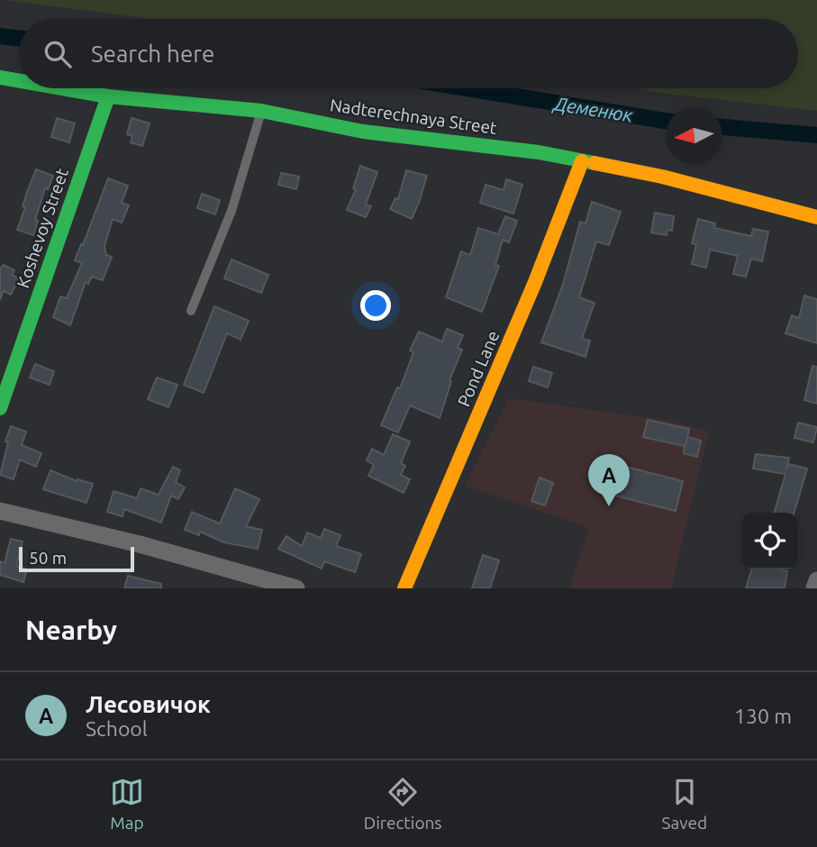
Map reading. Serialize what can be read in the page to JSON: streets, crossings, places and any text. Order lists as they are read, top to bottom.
{
  "streets": {
    "street": ["Nadterechnaya Street", "Koshevoy Street", "Pond Lane"]
  },
  "crossings": [
    ["Nadterechnaya Street", "Koshevoy Street"],
    ["Nadterechnaya Street", "Pond Lane"]
  ],
  "water": ["Деменюк"],
  "scale_bar": "50 m",
  "north": "left",
  "page": {
    "search": "Search here",
    "pins": "A",
    "scale": "50 m",
    "heading": "Nearby",
    "list": [
      {
        "mark": "A",
        "name": "Лесовичок",
        "note": "School",
        "value": "130 m"
      }
    ],
    "nav": ["Map", "Directions", "Saved"]
  }
}
